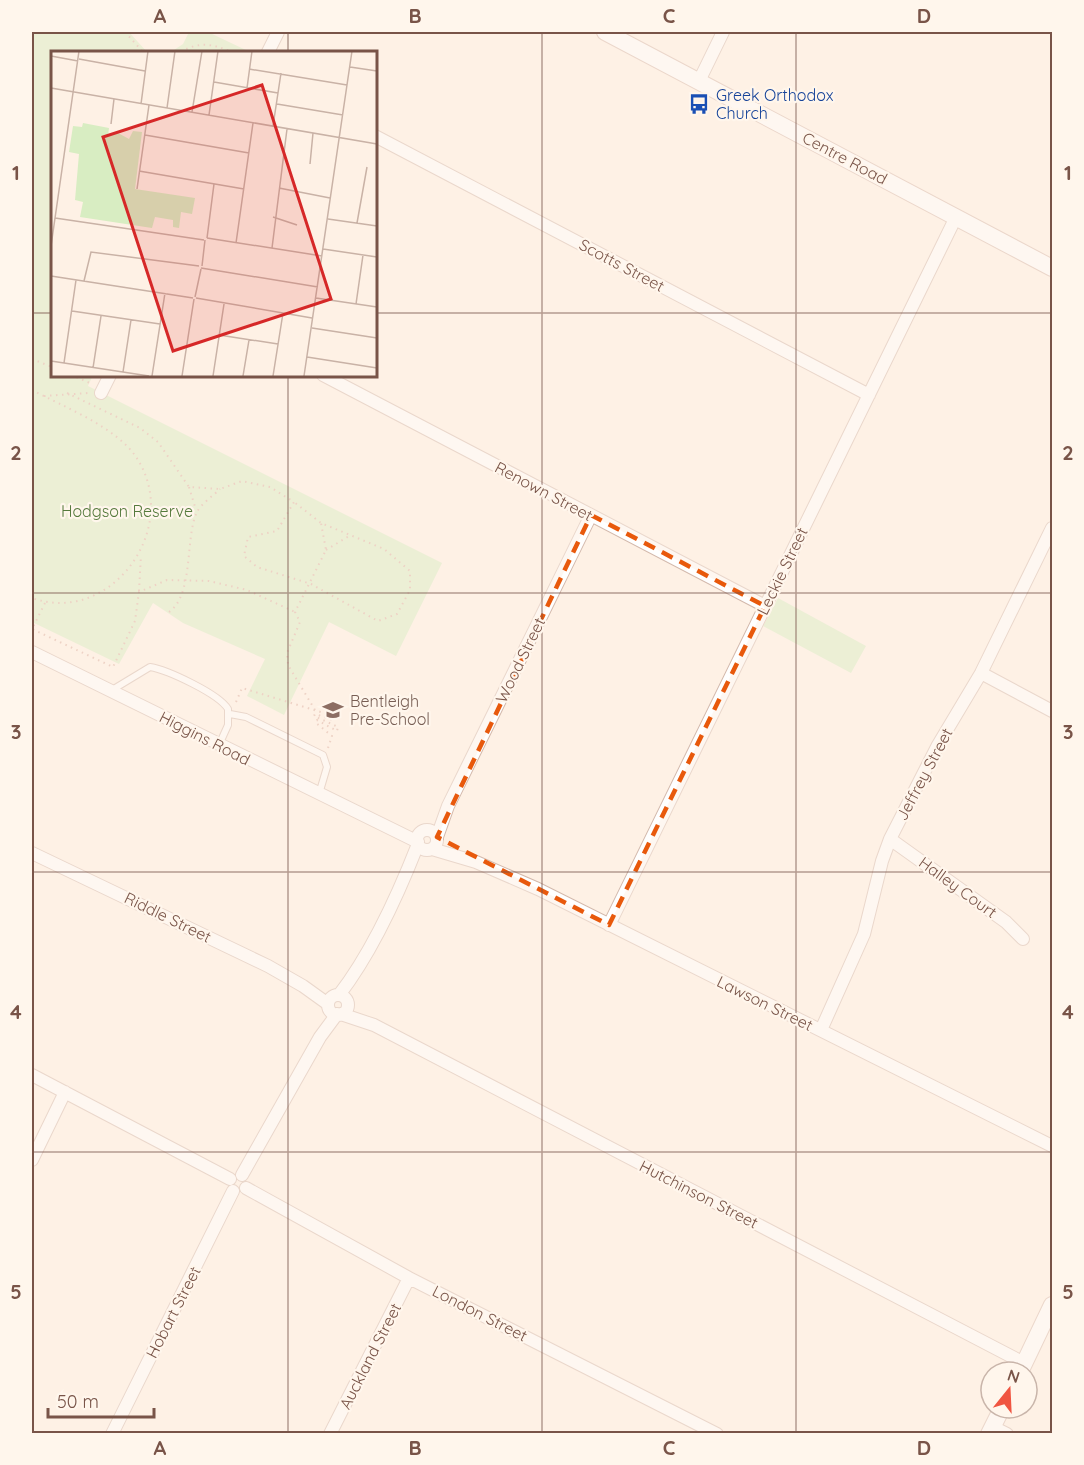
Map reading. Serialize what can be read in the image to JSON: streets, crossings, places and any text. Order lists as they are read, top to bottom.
{
  "streets": {
    "main road": ["Centre Road"],
    "street": [
      "Scotts Street",
      "Renown Street",
      "Leckie Street",
      "Wood Street",
      "Higgins Road",
      "Jeffrey Street",
      "Halley Court",
      "Riddle Street",
      "Lawson Street",
      "Hutchinson Street",
      "Hobart Street",
      "London Street",
      "Auckland Street"
    ]
  },
  "crossings": [
    ["Centre Road", "Leckie Street"],
    ["Scotts Street", "Leckie Street"],
    ["Renown Street", "Leckie Street"],
    ["Renown Street", "Wood Street"],
    ["Leckie Street", "Lawson Street"],
    ["Wood Street", "Higgins Road"],
    ["Wood Street", "Lawson Street"],
    ["Wood Street", "Hobart Street"],
    ["Higgins Road", "Lawson Street"],
    ["Higgins Road", "Hobart Street"],
    ["Jeffrey Street", "Halley Court"],
    ["Jeffrey Street", "Lawson Street"],
    ["Riddle Street", "Hutchinson Street"],
    ["Riddle Street", "Hobart Street"],
    ["Lawson Street", "Hobart Street"],
    ["Hutchinson Street", "Hobart Street"],
    ["Hobart Street", "London Street"],
    ["London Street", "Auckland Street"]
  ],
  "parks": ["Hodgson Reserve"],
  "places": {
    "bus stop": ["Greek Orthodox Church"],
    "school or university": ["Bentleigh Pre-School"]
  },
  "scale_bar": "50 m",
  "north": "top",
  "grid": {
    "columns": [
      "A",
      "B",
      "C",
      "D"
    ],
    "rows": [
      "1",
      "2",
      "3",
      "4",
      "5"
    ]
  }
}
